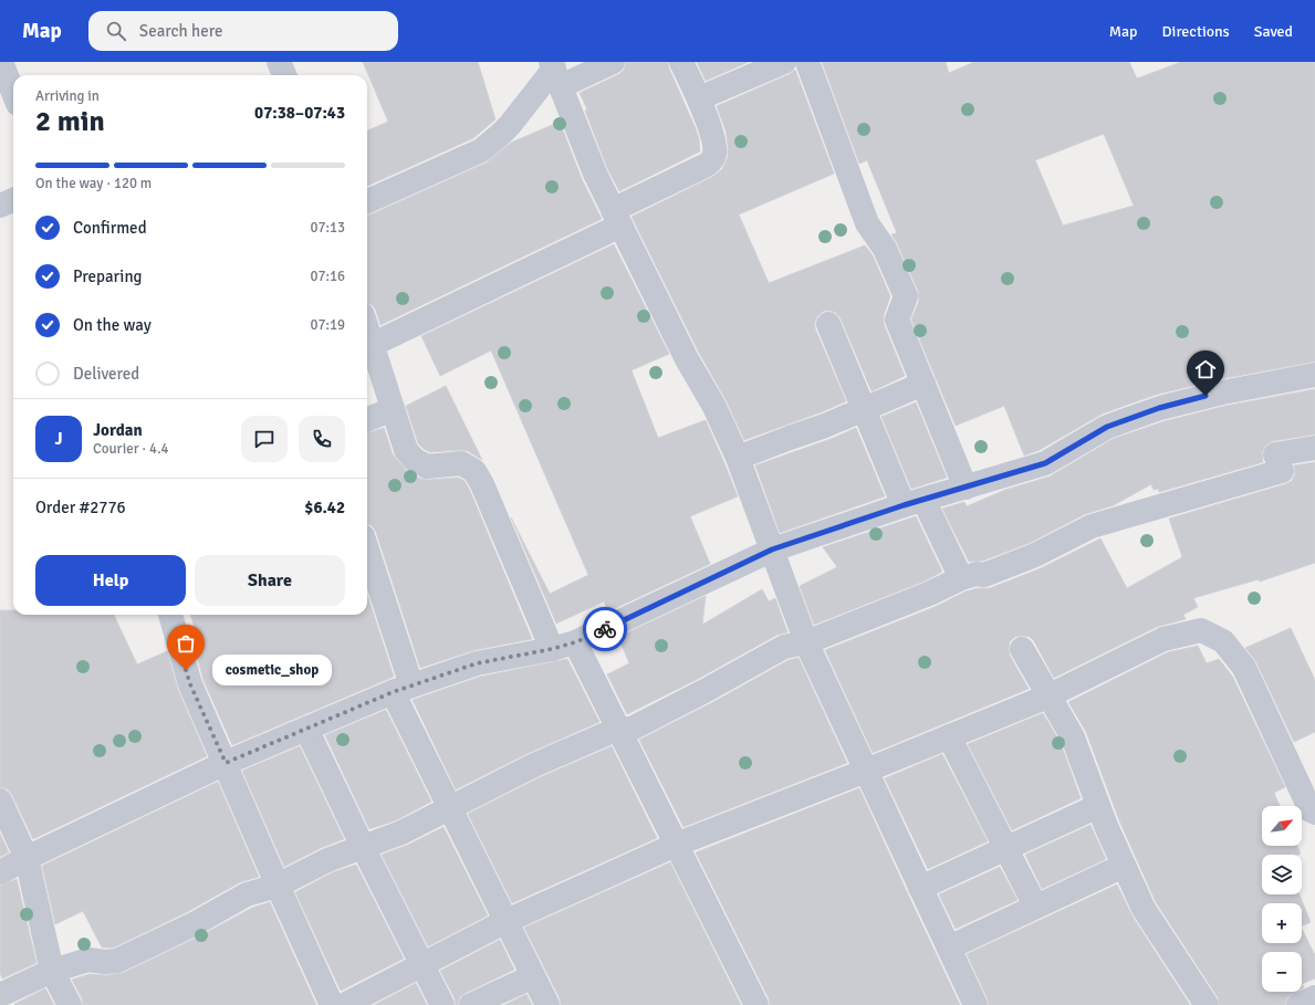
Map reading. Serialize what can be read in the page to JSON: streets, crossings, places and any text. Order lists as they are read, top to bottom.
{
  "places": ["cosmetic_shop"],
  "north": "top right",
  "page": {
    "header": "Map",
    "search": "Search here",
    "nav": ["Map", "Directions", "Saved"],
    "heading": ["2 min", "Arriving in", "07:38–07:43"],
    "panel": [
      "Jordan",
      "Courier · 4.4",
      "Order #2776",
      "$6.42"
    ],
    "bar": "On the way · 120 m",
    "list": [
      ["Confirmed", "07:13"],
      ["Preparing", "07:16"],
      ["On the way", "07:19"],
      "Delivered"
    ],
    "round": "J",
    "buttons": ["Help", "Share"],
    "bubble": "cosmetic_shop",
    "map_buttons": ["+", "−"]
  }
}
